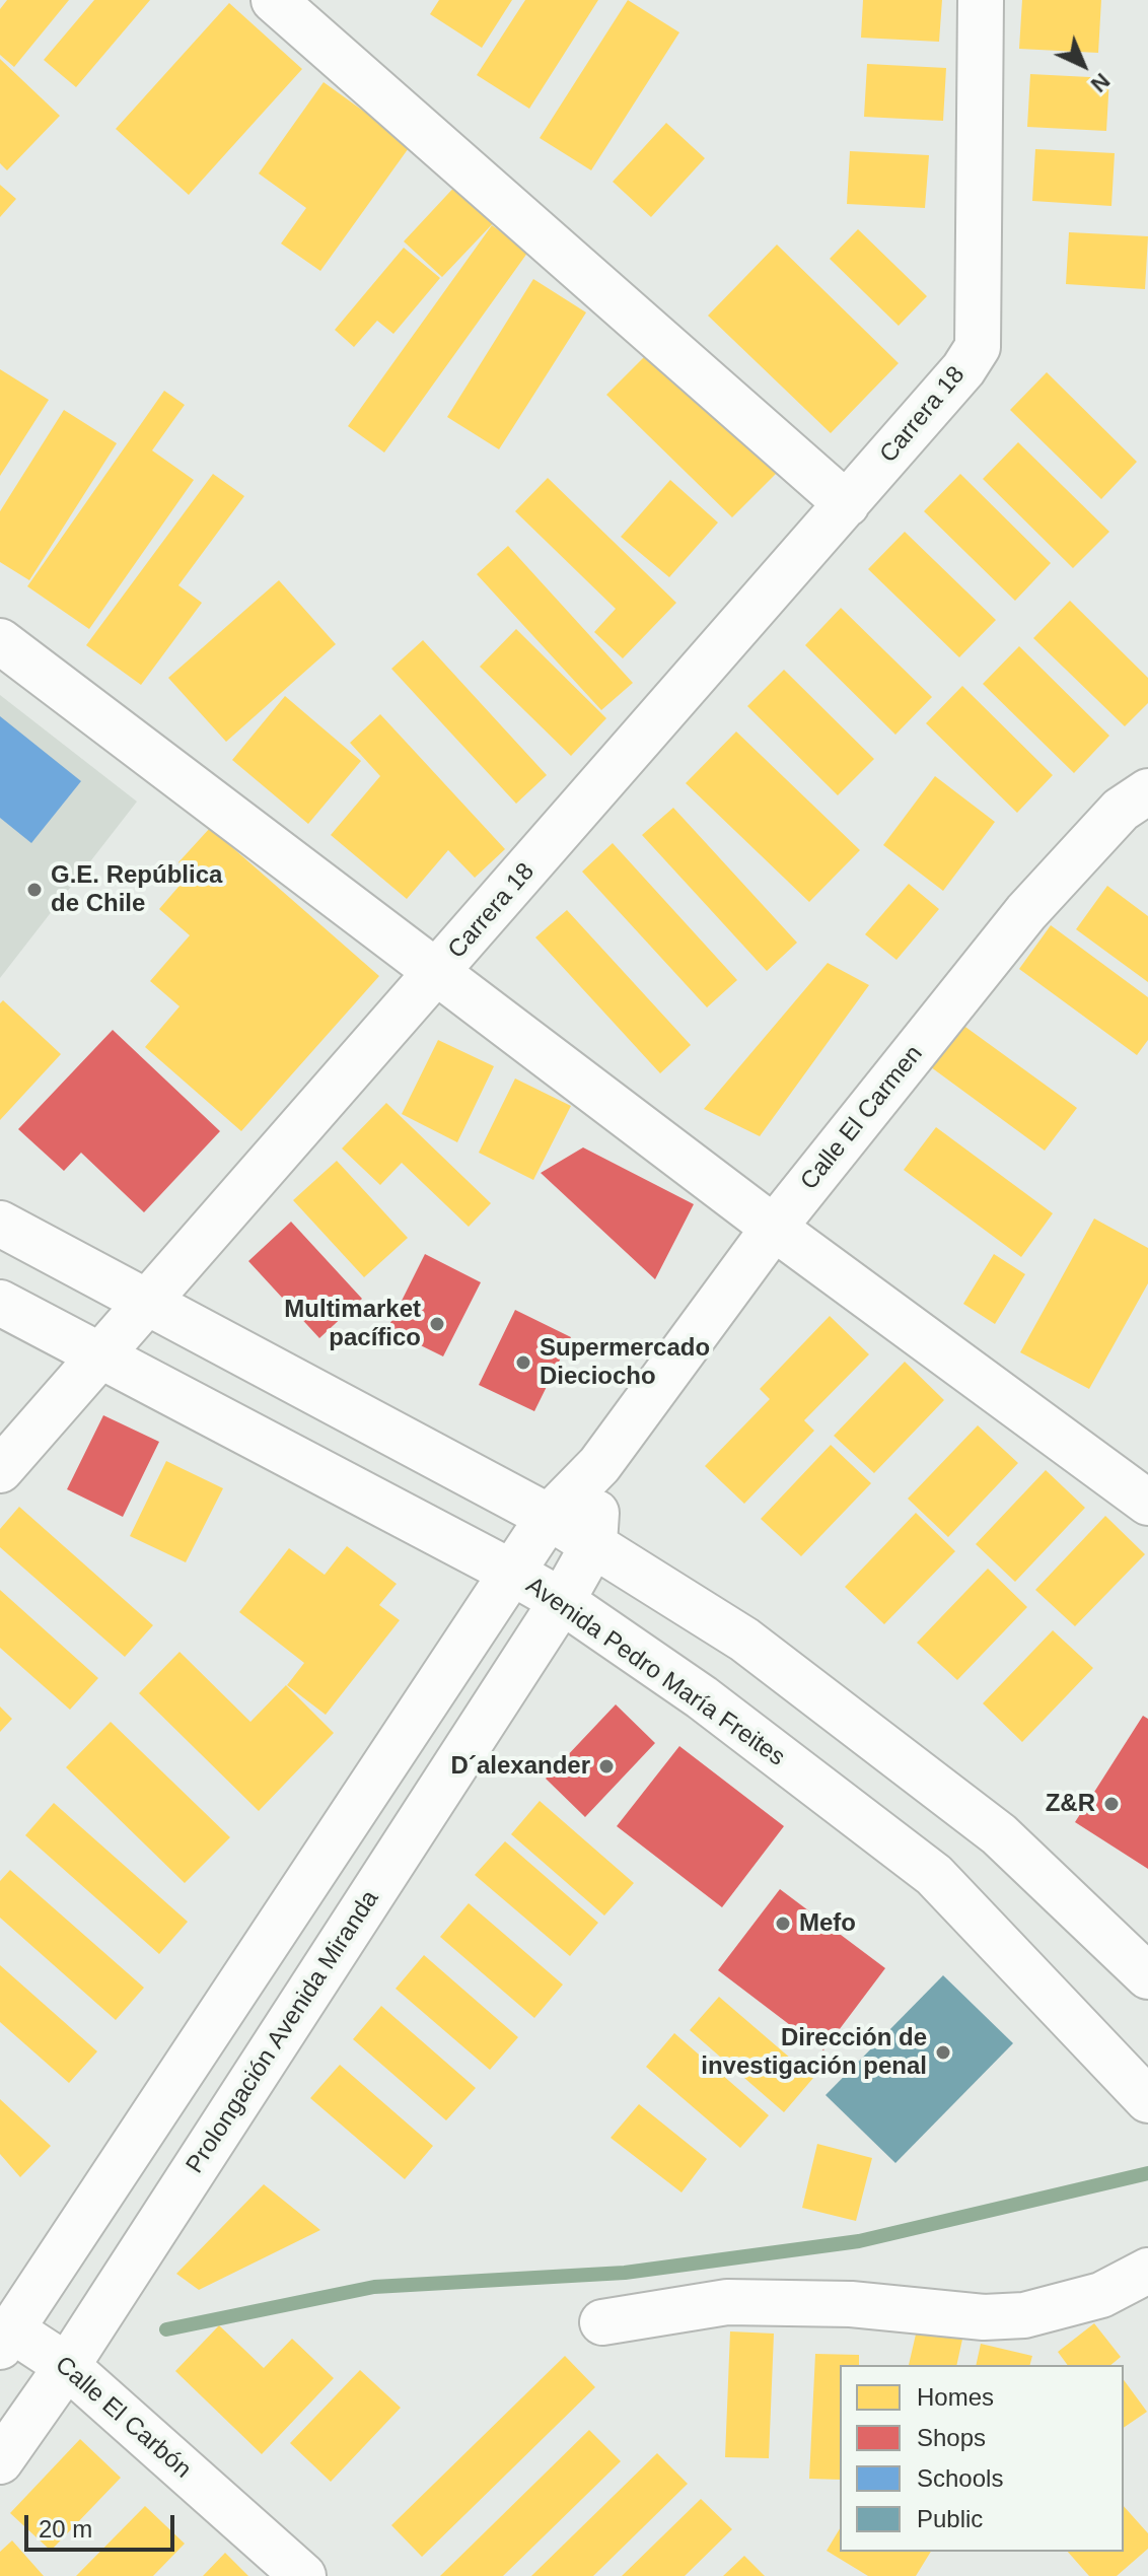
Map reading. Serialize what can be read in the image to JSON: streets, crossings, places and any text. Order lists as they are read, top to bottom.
{
  "streets": {
    "street": [
      "Carrera 18",
      "Calle El Carmen",
      "Avenida Pedro María Freites",
      "Prolongación Avenida Miranda",
      "Calle El Carbón"
    ]
  },
  "crossings": [
    ["Carrera 18", "Avenida Pedro María Freites"],
    ["Calle El Carmen", "Avenida Pedro María Freites"],
    ["Avenida Pedro María Freites", "Prolongación Avenida Miranda"],
    ["Prolongación Avenida Miranda", "Calle El Carbón"]
  ],
  "places": [
    "G.E. República de Chile",
    "Multimarket pacífico",
    "Supermercado Dieciocho",
    "D´alexander",
    "Z&R",
    "Mefo",
    "Dirección de investigación penal"
  ],
  "legend": [
    "Homes",
    "Shops",
    "Schools",
    "Public"
  ],
  "scale_bar": "20 m",
  "north": "bottom right"
}
